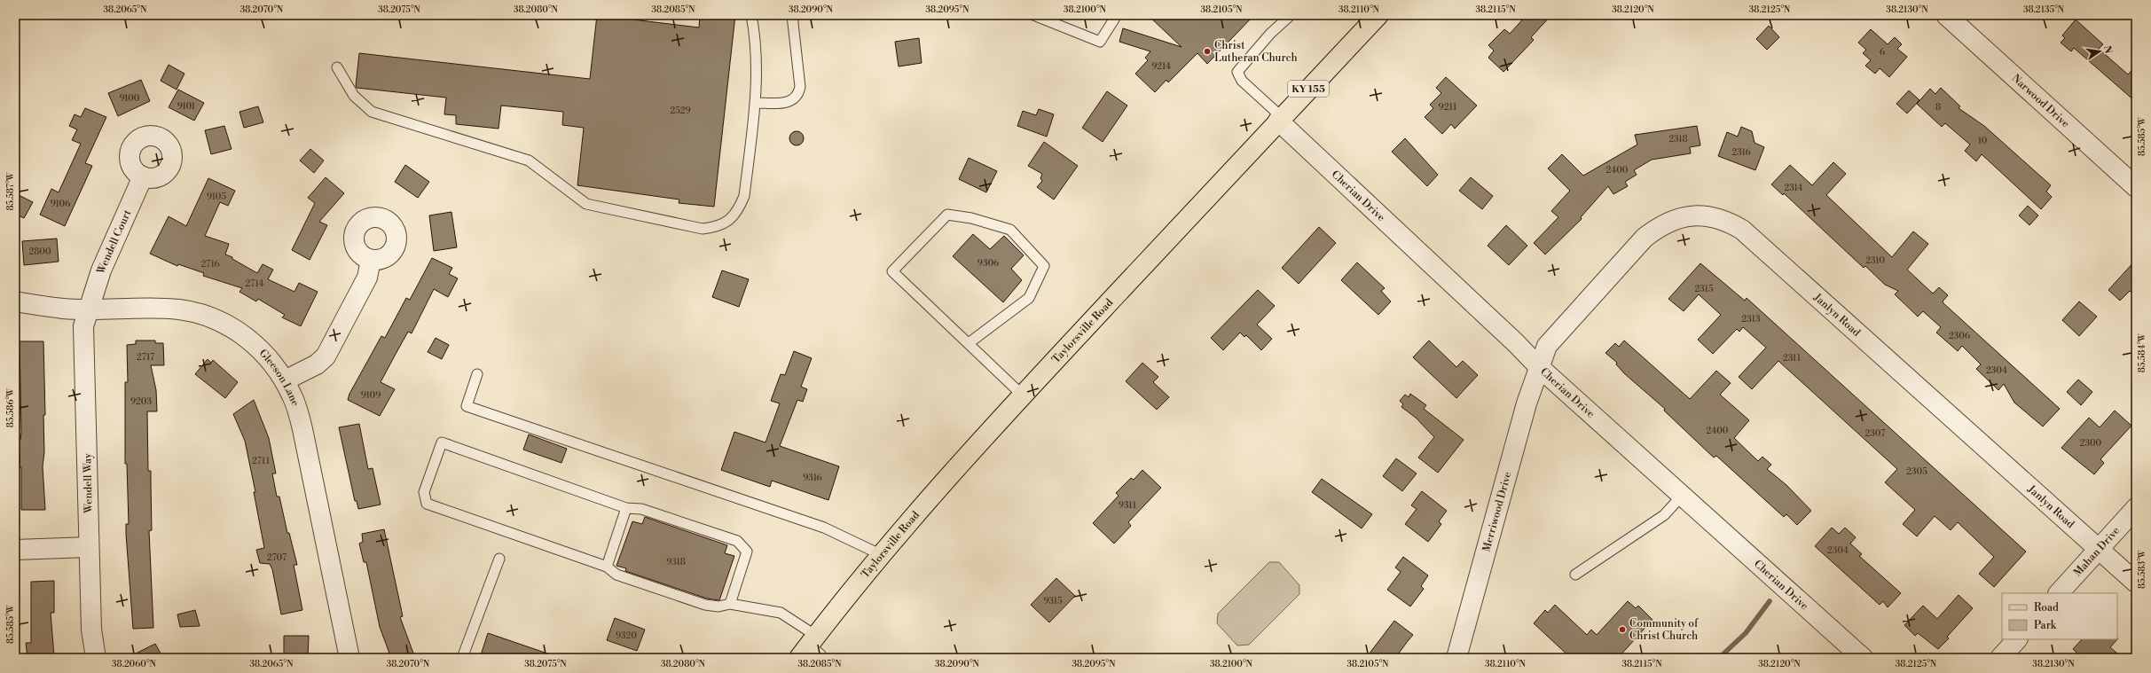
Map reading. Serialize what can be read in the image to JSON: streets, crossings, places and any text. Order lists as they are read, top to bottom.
{
  "streets": {
    "main road": ["KY 155", "Taylorsville Road"],
    "street": [
      "Narwood Drive",
      "Cherian Drive",
      "Wendell Court",
      "Janlyn Road",
      "Gleeson Lane",
      "Wendell Way",
      "Merriwood Drive",
      "Mahan Drive"
    ]
  },
  "crossings": [
    ["Cherian Drive", "Janlyn Road"],
    ["Cherian Drive", "Taylorsville Road"],
    ["Cherian Drive", "Merriwood Drive"],
    ["Wendell Court", "Gleeson Lane"],
    ["Wendell Court", "Wendell Way"],
    ["Janlyn Road", "Merriwood Drive"],
    ["Janlyn Road", "Mahan Drive"],
    ["Gleeson Lane", "Wendell Way"]
  ],
  "places": ["Christ Lutheran Church", "Community of Christ Church"],
  "house_numbers": [
    "6",
    "9214",
    "9100",
    "9101",
    "9211",
    "8",
    "2529",
    "2318",
    "10",
    "2316",
    "2400",
    "2314",
    "9105",
    "9106",
    "2800",
    "2310",
    "9306",
    "2716",
    "2714",
    "2315",
    "2313",
    "2306",
    "2717",
    "2311",
    "2304",
    "9109",
    "9203",
    "2400",
    "2307",
    "2300",
    "2711",
    "2305",
    "9316",
    "9311",
    "2304",
    "2707",
    "9318",
    "9315",
    "9320"
  ],
  "legend": ["Road", "Park"],
  "north": "right",
  "coordinates": [
    "38.2065°N",
    "38.2070°N",
    "38.2075°N",
    "38.2080°N",
    "38.2085°N",
    "38.2090°N",
    "38.2095°N",
    "38.2100°N",
    "38.2105°N",
    "38.2110°N",
    "38.2115°N",
    "38.2120°N",
    "38.2125°N",
    "38.2130°N",
    "38.2135°N",
    "85.585°W",
    "85.587°W",
    "85.584°W",
    "85.586°W",
    "85.583°W",
    "38.2060°N"
  ]
}
